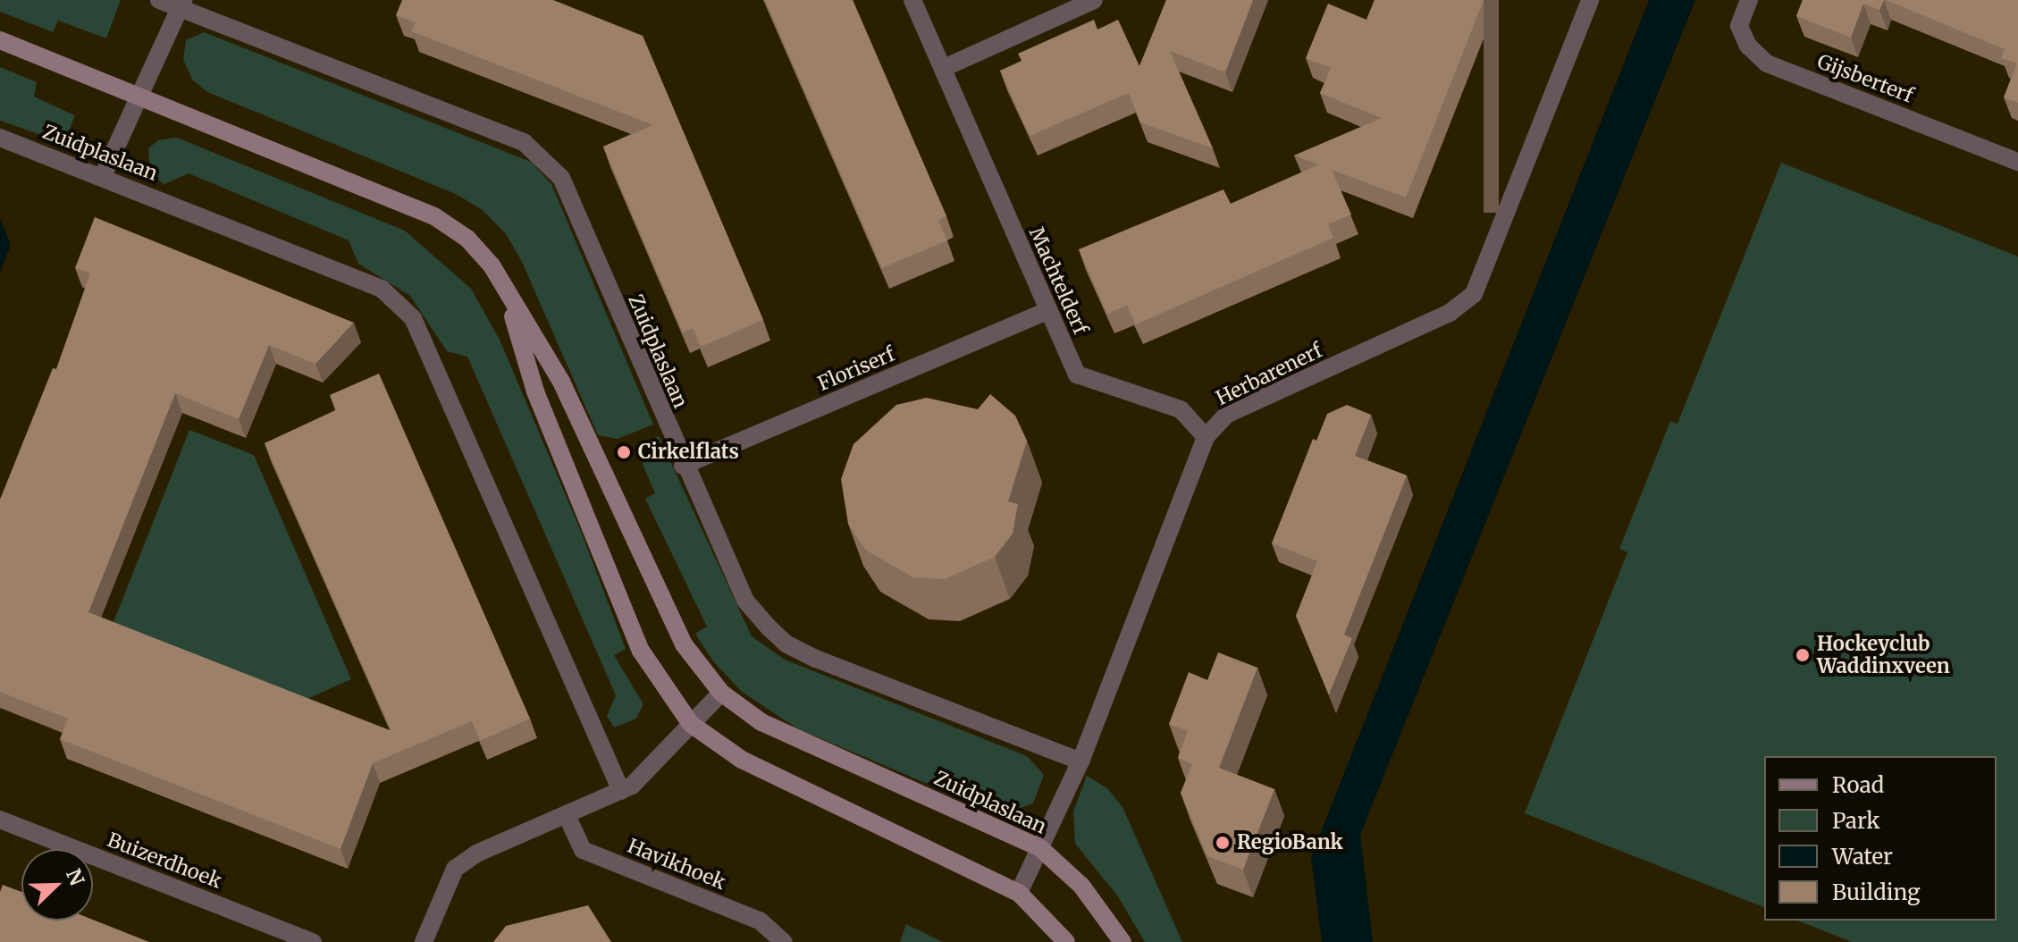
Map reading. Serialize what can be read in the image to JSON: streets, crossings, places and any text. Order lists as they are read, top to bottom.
{
  "streets": {
    "street": [
      "Gijsberterf",
      "Zuidplaslaan",
      "Machtelderf",
      "Floriserf",
      "Herbarenerf",
      "Buizerdhoek",
      "Havikhoek"
    ]
  },
  "crossings": [
    ["Zuidplaslaan", "Floriserf"],
    ["Zuidplaslaan", "Herbarenerf"],
    ["Machtelderf", "Floriserf"],
    ["Machtelderf", "Herbarenerf"]
  ],
  "places": ["Cirkelflats", "Hockeyclub Waddinxveen", "RegioBank"],
  "legend": [
    "Road",
    "Park",
    "Water",
    "Building"
  ],
  "north": "top right"
}
